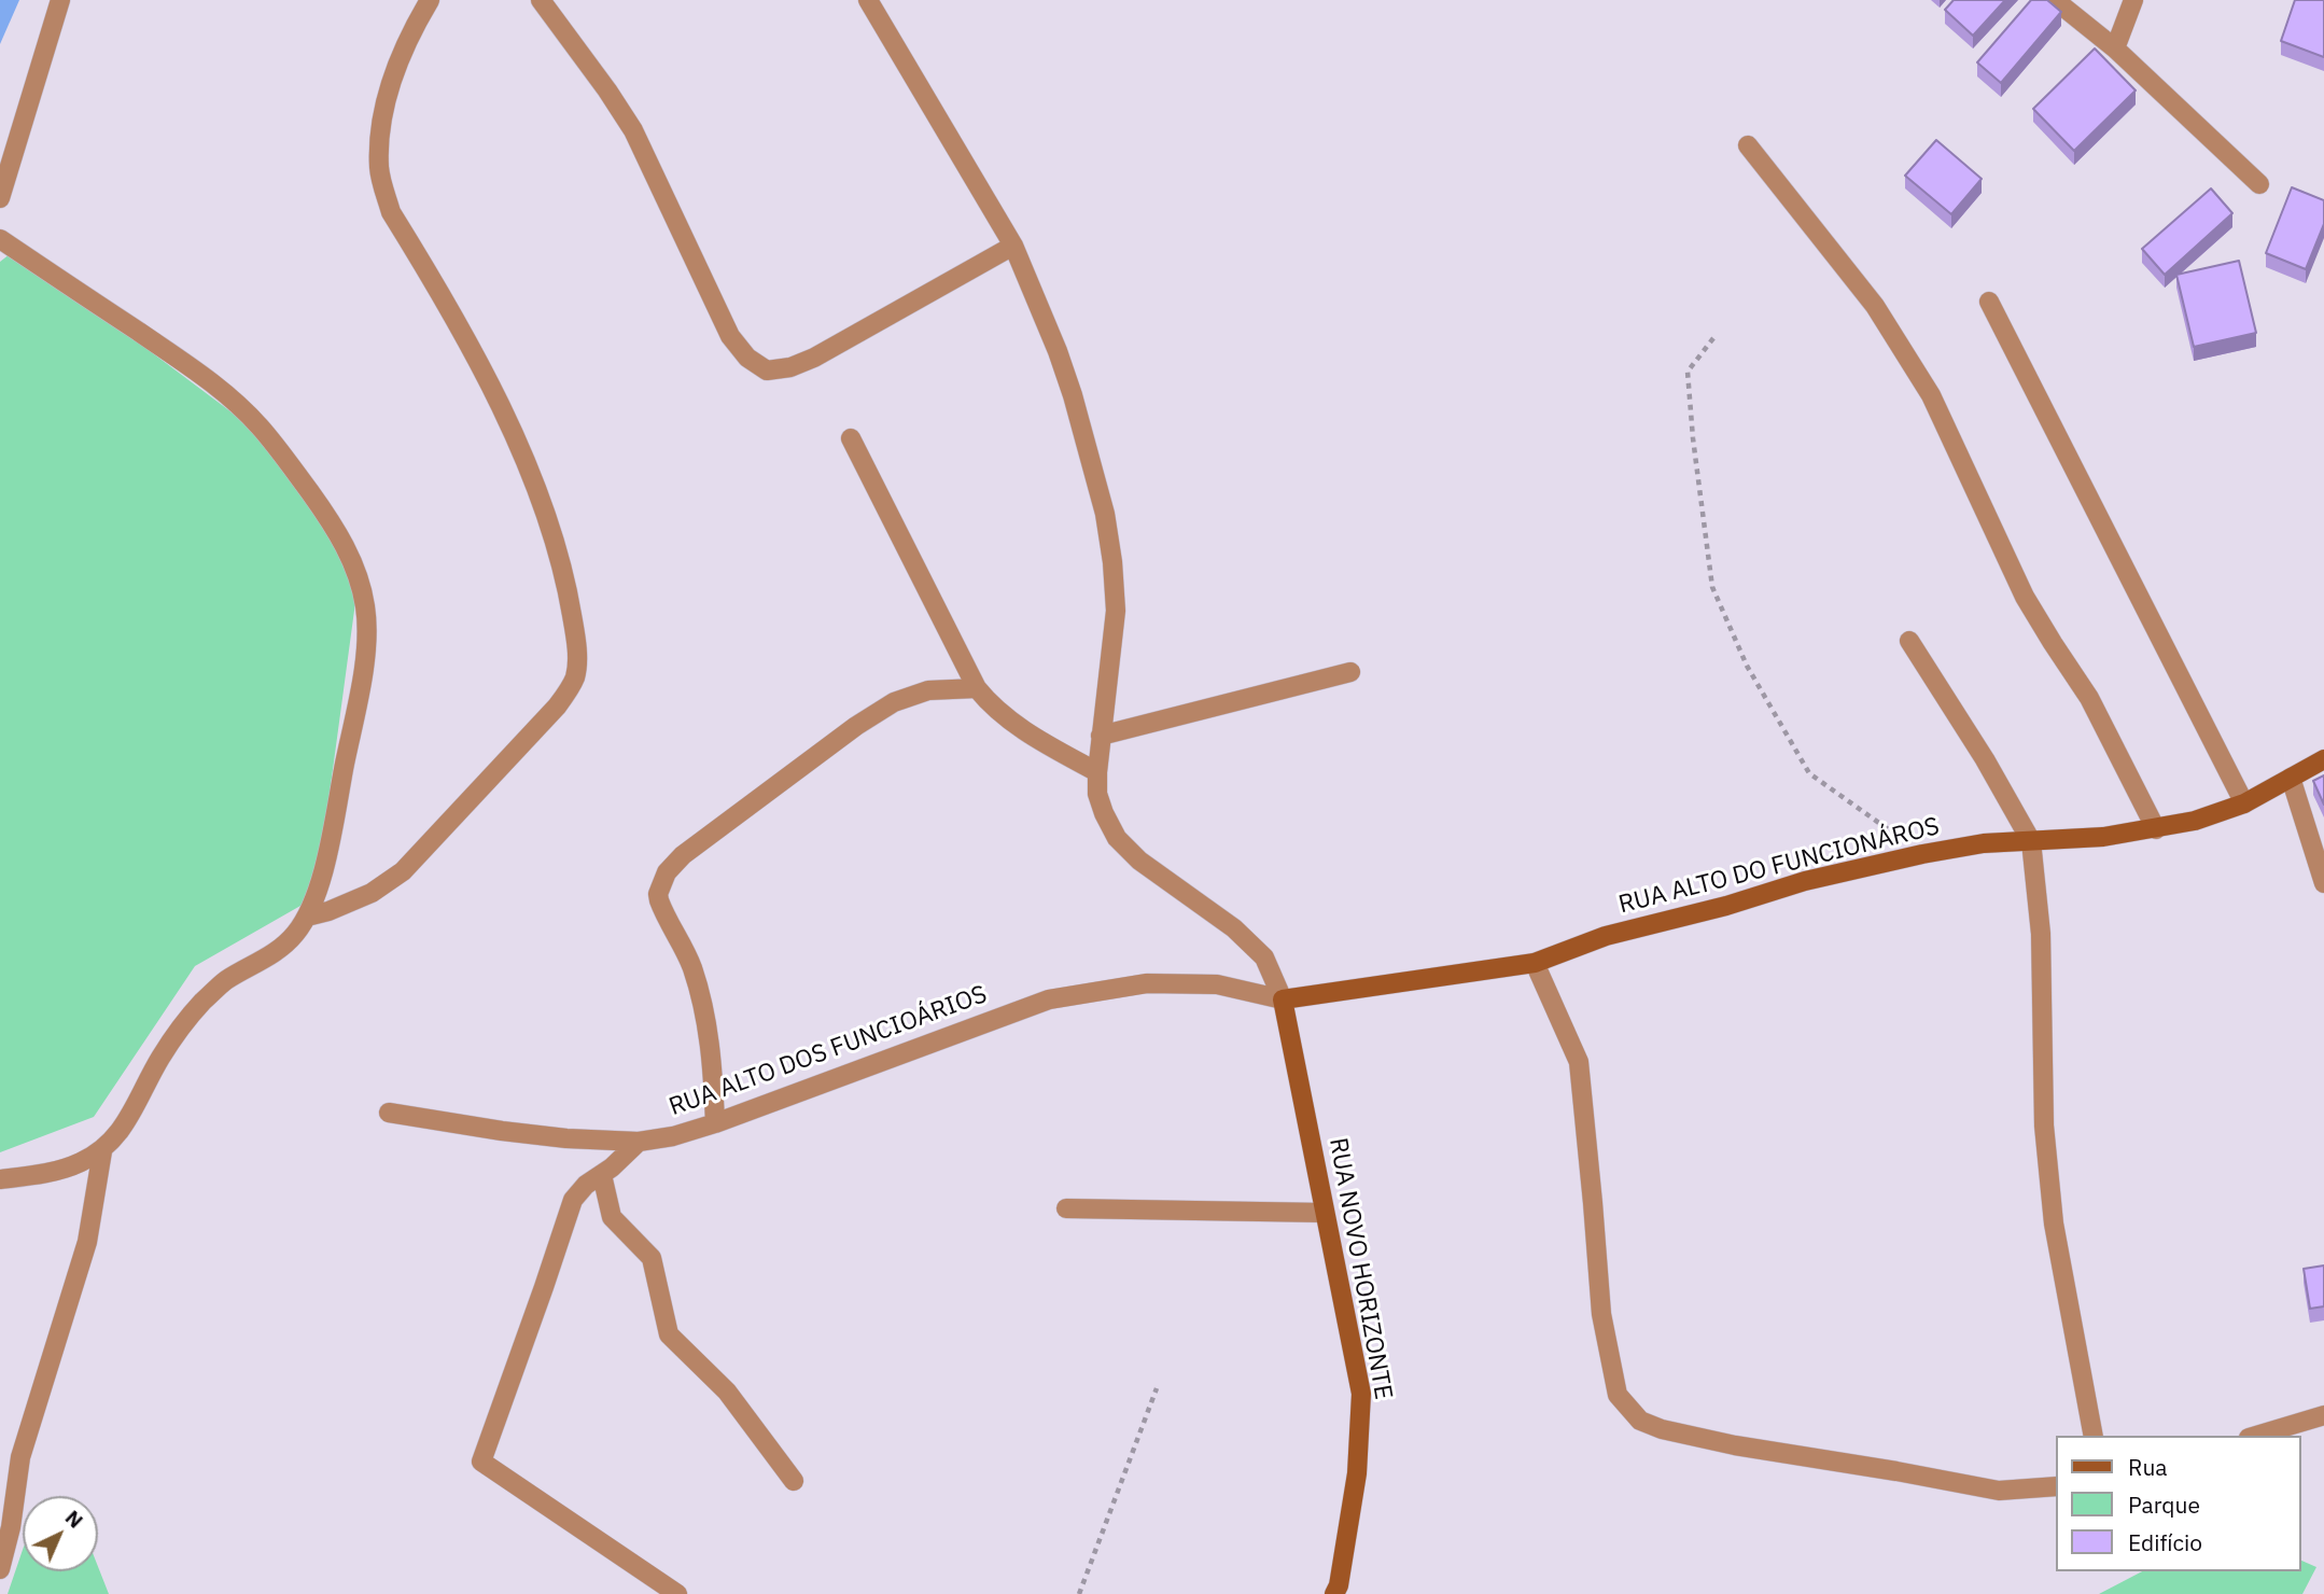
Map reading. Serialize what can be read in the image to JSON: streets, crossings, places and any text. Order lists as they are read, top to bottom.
{
  "streets": {
    "street": ["RUA ALTO DO FUNCIONÁROS", "RUA ALTO DOS FUNCIOÁRIOS", "RUA NOVO HORIZONTE"]
  },
  "crossings": [
    ["RUA ALTO DO FUNCIONÁROS", "RUA ALTO DOS FUNCIOÁRIOS"],
    ["RUA ALTO DO FUNCIONÁROS", "RUA NOVO HORIZONTE"],
    ["RUA ALTO DOS FUNCIOÁRIOS", "RUA NOVO HORIZONTE"]
  ],
  "legend": ["Rua", "Parque", "Edifício"],
  "north": "top right"
}
